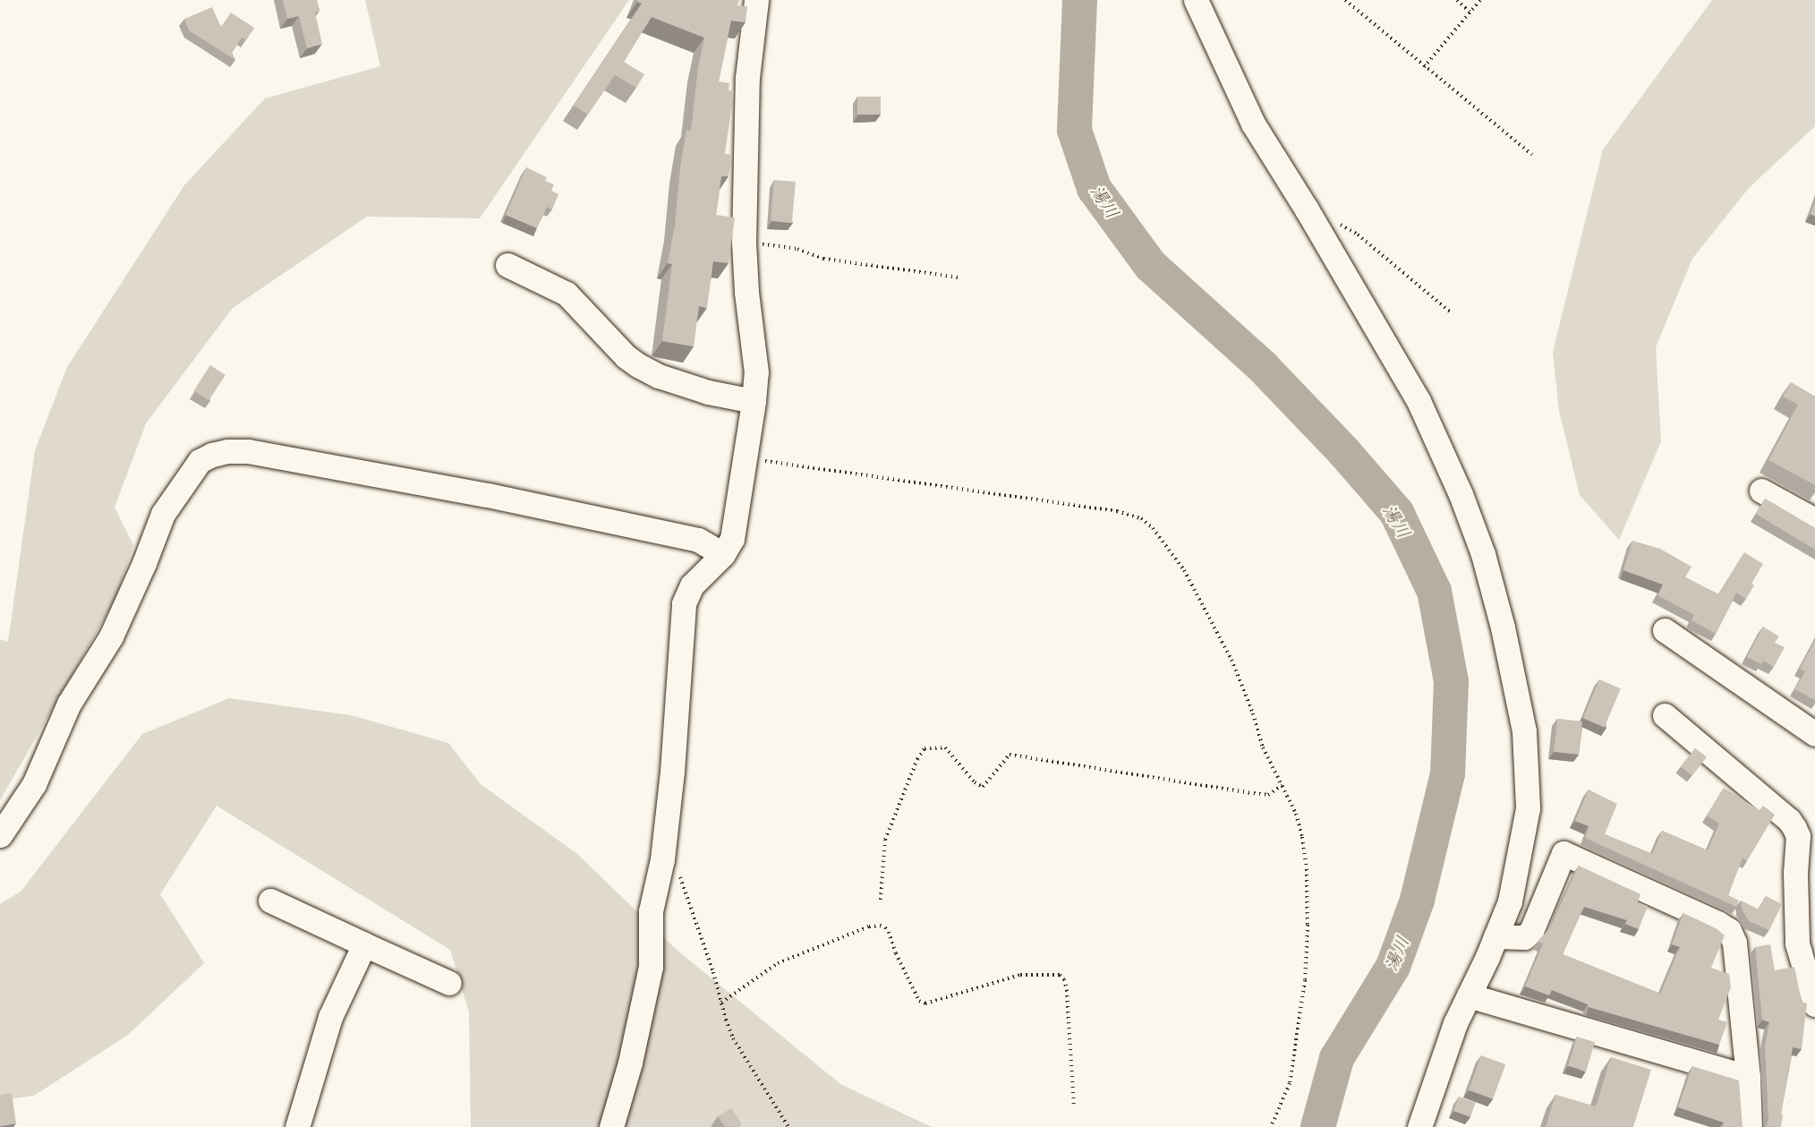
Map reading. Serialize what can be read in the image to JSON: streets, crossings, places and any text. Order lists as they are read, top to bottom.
{
  "water": ["湯川"]
}
